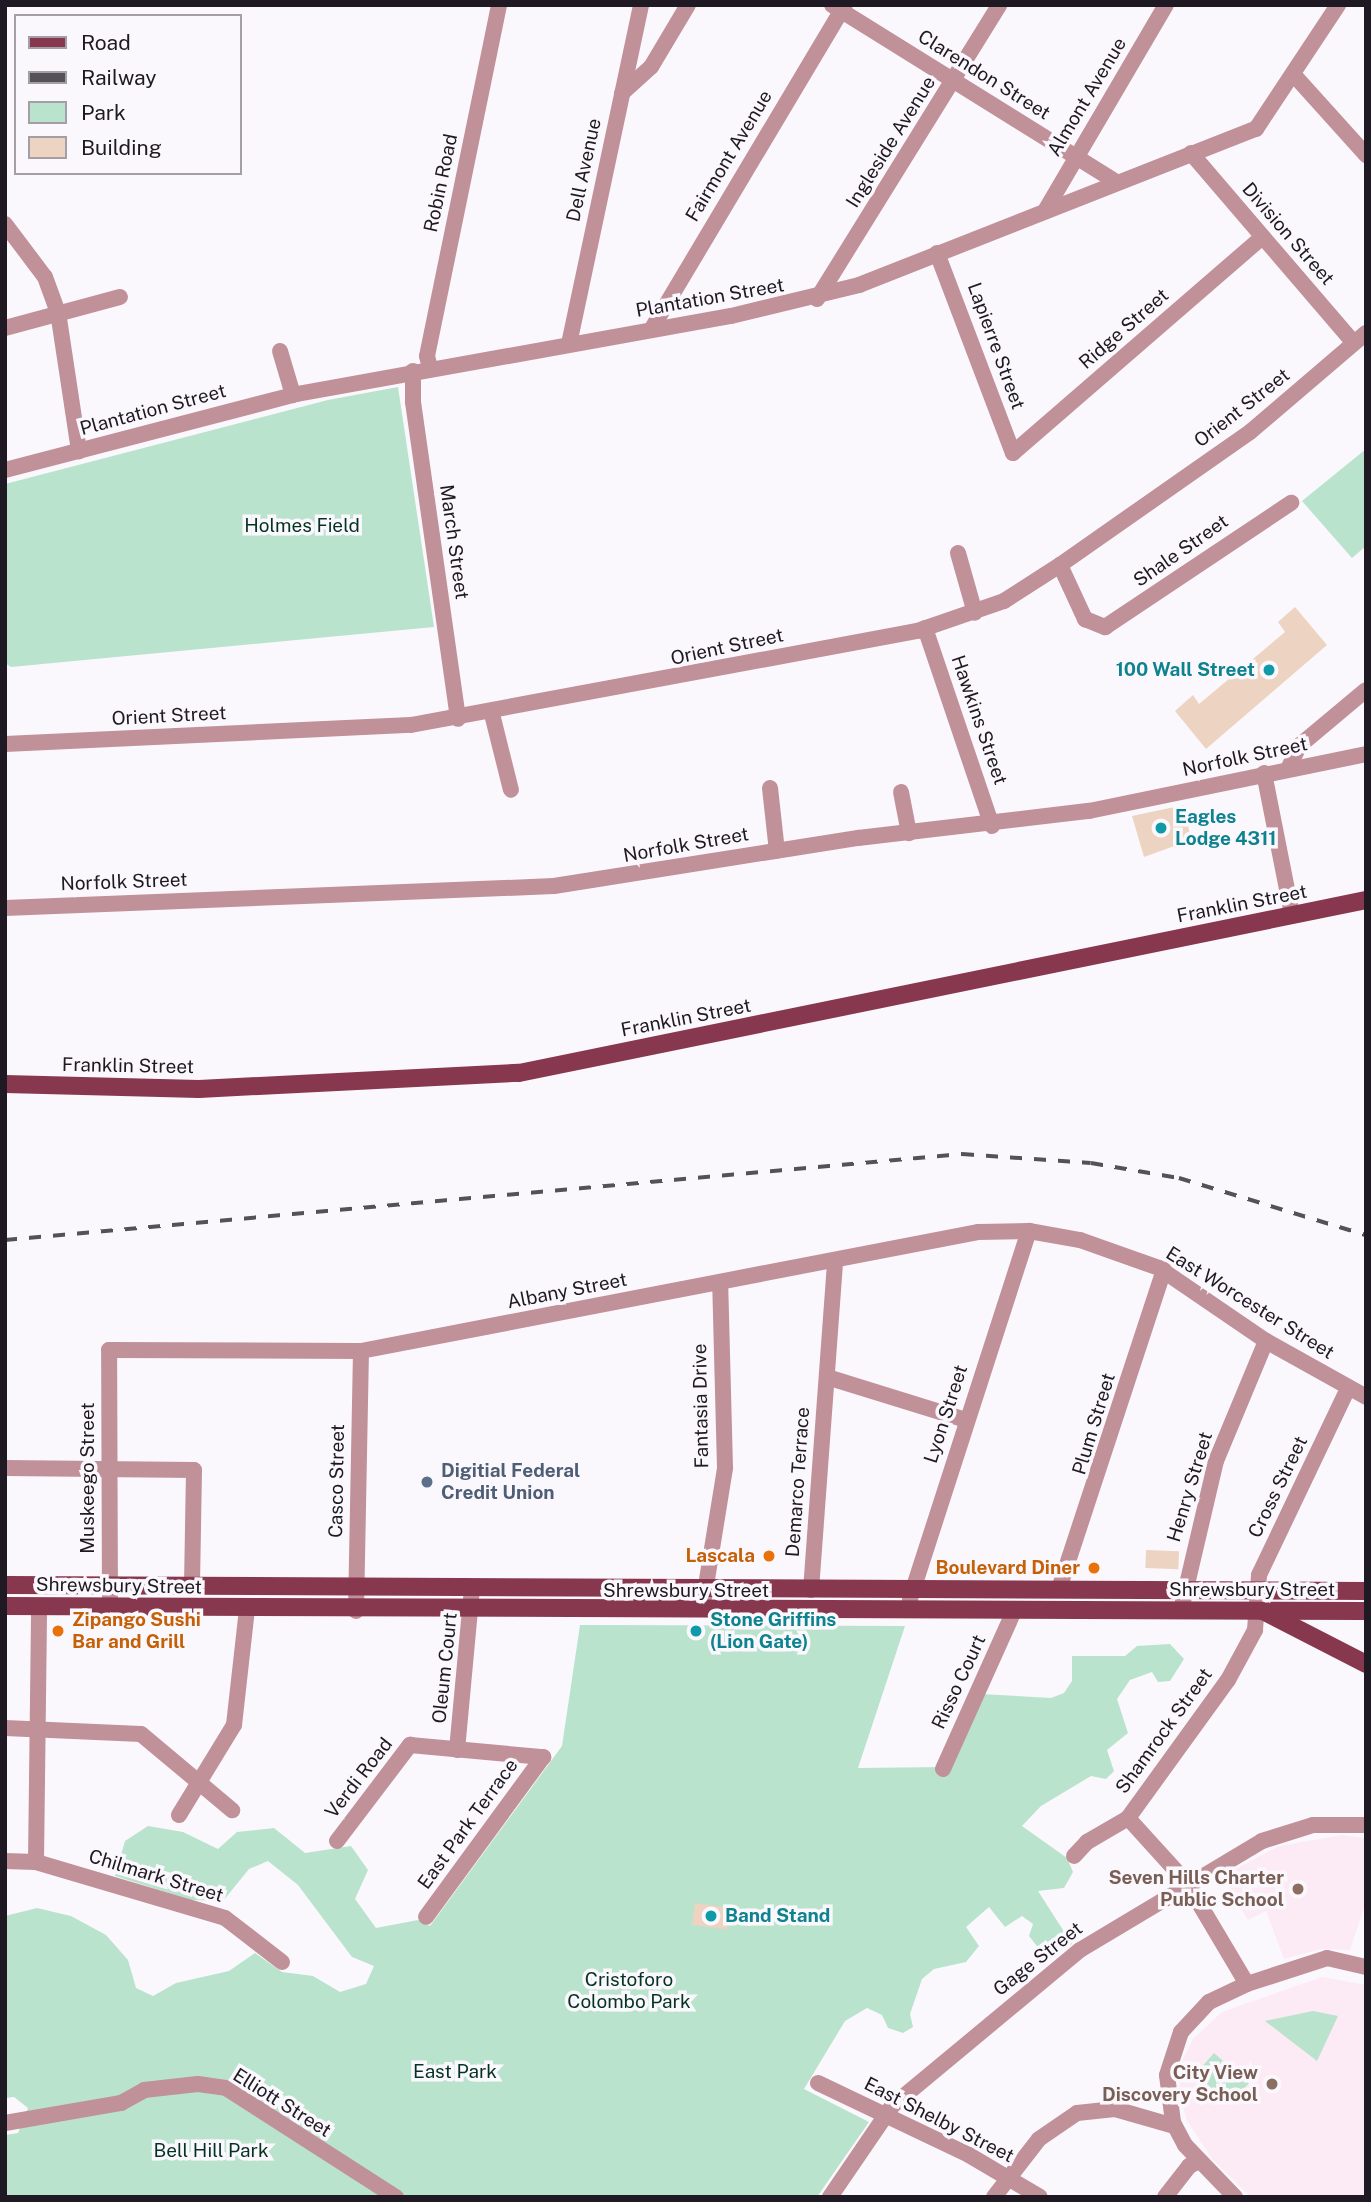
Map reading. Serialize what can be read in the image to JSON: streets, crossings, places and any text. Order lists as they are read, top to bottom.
{
  "streets": {
    "main road": ["Franklin Street", "Shrewsbury Street"],
    "street": [
      "Clarendon Street",
      "Almont Avenue",
      "Ingleside Avenue",
      "Fairmont Avenue",
      "Dell Avenue",
      "Robin Road",
      "Division Street",
      "Plantation Street",
      "Ridge Street",
      "Lapierre Street",
      "Orient Street",
      "March Street",
      "Shale Street",
      "Hawkins Street",
      "Norfolk Street",
      "Albany Street",
      "East Worcester Street",
      "Fantasia Drive",
      "Lyon Street",
      "Plum Street",
      "Muskeego Street",
      "Casco Street",
      "Demarco Terrace",
      "Henry Street",
      "Cross Street",
      "Oleum Court",
      "Risso Court",
      "Shamrock Street",
      "Verdi Road",
      "East Park Terrace",
      "Chilmark Street",
      "Gage Street",
      "Elliott Street",
      "East Shelby Street"
    ]
  },
  "crossings": [
    ["Clarendon Street", "Almont Avenue"],
    ["Clarendon Street", "Ingleside Avenue"],
    ["Clarendon Street", "Fairmont Avenue"],
    ["Clarendon Street", "Plantation Street"],
    ["Almont Avenue", "Plantation Street"],
    ["Ingleside Avenue", "Plantation Street"],
    ["Fairmont Avenue", "Plantation Street"],
    ["Dell Avenue", "Plantation Street"],
    ["Robin Road", "Plantation Street"],
    ["Robin Road", "March Street"],
    ["Division Street", "Plantation Street"],
    ["Division Street", "Ridge Street"],
    ["Division Street", "Orient Street"],
    ["Plantation Street", "Lapierre Street"],
    ["Plantation Street", "March Street"],
    ["Ridge Street", "Lapierre Street"],
    ["Orient Street", "March Street"],
    ["Orient Street", "Shale Street"],
    ["Orient Street", "Hawkins Street"],
    ["Hawkins Street", "Norfolk Street"],
    ["Albany Street", "East Worcester Street"],
    ["Albany Street", "Fantasia Drive"],
    ["Albany Street", "Lyon Street"],
    ["Albany Street", "Muskeego Street"],
    ["Albany Street", "Casco Street"],
    ["Albany Street", "Demarco Terrace"],
    ["East Worcester Street", "Lyon Street"],
    ["East Worcester Street", "Plum Street"],
    ["East Worcester Street", "Henry Street"],
    ["East Worcester Street", "Cross Street"],
    ["Fantasia Drive", "Shrewsbury Street"],
    ["Lyon Street", "Shrewsbury Street"],
    ["Plum Street", "Shrewsbury Street"],
    ["Muskeego Street", "Shrewsbury Street"],
    ["Casco Street", "Shrewsbury Street"],
    ["Demarco Terrace", "Shrewsbury Street"],
    ["Henry Street", "Shrewsbury Street"],
    ["Cross Street", "Shrewsbury Street"],
    ["Cross Street", "Shamrock Street"],
    ["Shrewsbury Street", "Oleum Court"],
    ["Shrewsbury Street", "Risso Court"],
    ["Shrewsbury Street", "Shamrock Street"],
    ["Oleum Court", "Verdi Road"],
    ["Oleum Court", "East Park Terrace"],
    ["Verdi Road", "East Park Terrace"],
    ["Gage Street", "East Shelby Street"]
  ],
  "parks": [
    "Holmes Field",
    "Cristoforo Colombo Park",
    "East Park",
    "Bell Hill Park"
  ],
  "places": [
    "100 Wall Street",
    "Eagles Lodge 4311",
    "Digitial Federal Credit Union",
    "Lascala",
    "Boulevard Diner",
    "Zipango Sushi Bar and Grill",
    "Stone Griffins (Lion Gate)",
    "Seven Hills Charter Public School",
    "Band Stand",
    "City View Discovery School"
  ],
  "legend": [
    "Road",
    "Railway",
    "Park",
    "Building"
  ]
}
